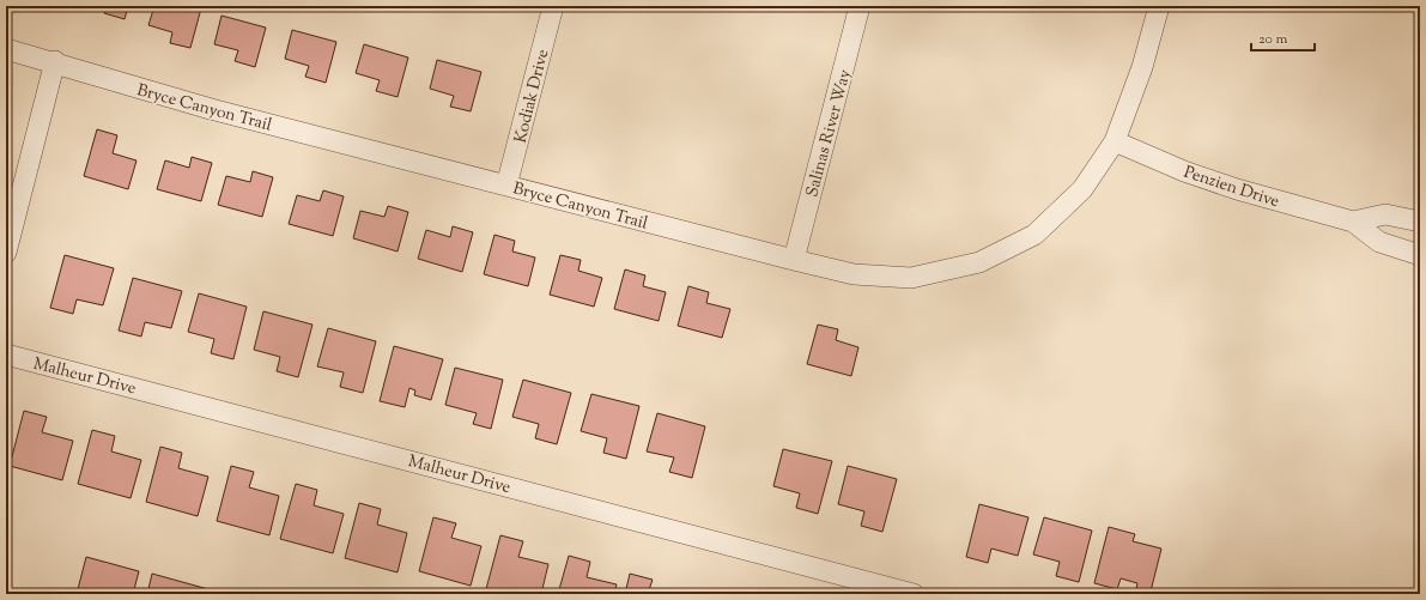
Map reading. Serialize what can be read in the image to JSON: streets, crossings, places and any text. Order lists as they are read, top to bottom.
{
  "streets": {
    "street": [
      "Kodiak Drive",
      "Bryce Canyon Trail",
      "Salinas River Way",
      "Penzien Drive",
      "Malheur Drive"
    ]
  },
  "crossings": [
    ["Kodiak Drive", "Bryce Canyon Trail"],
    ["Bryce Canyon Trail", "Salinas River Way"],
    ["Bryce Canyon Trail", "Penzien Drive"]
  ],
  "scale_bar": "20 m"
}
